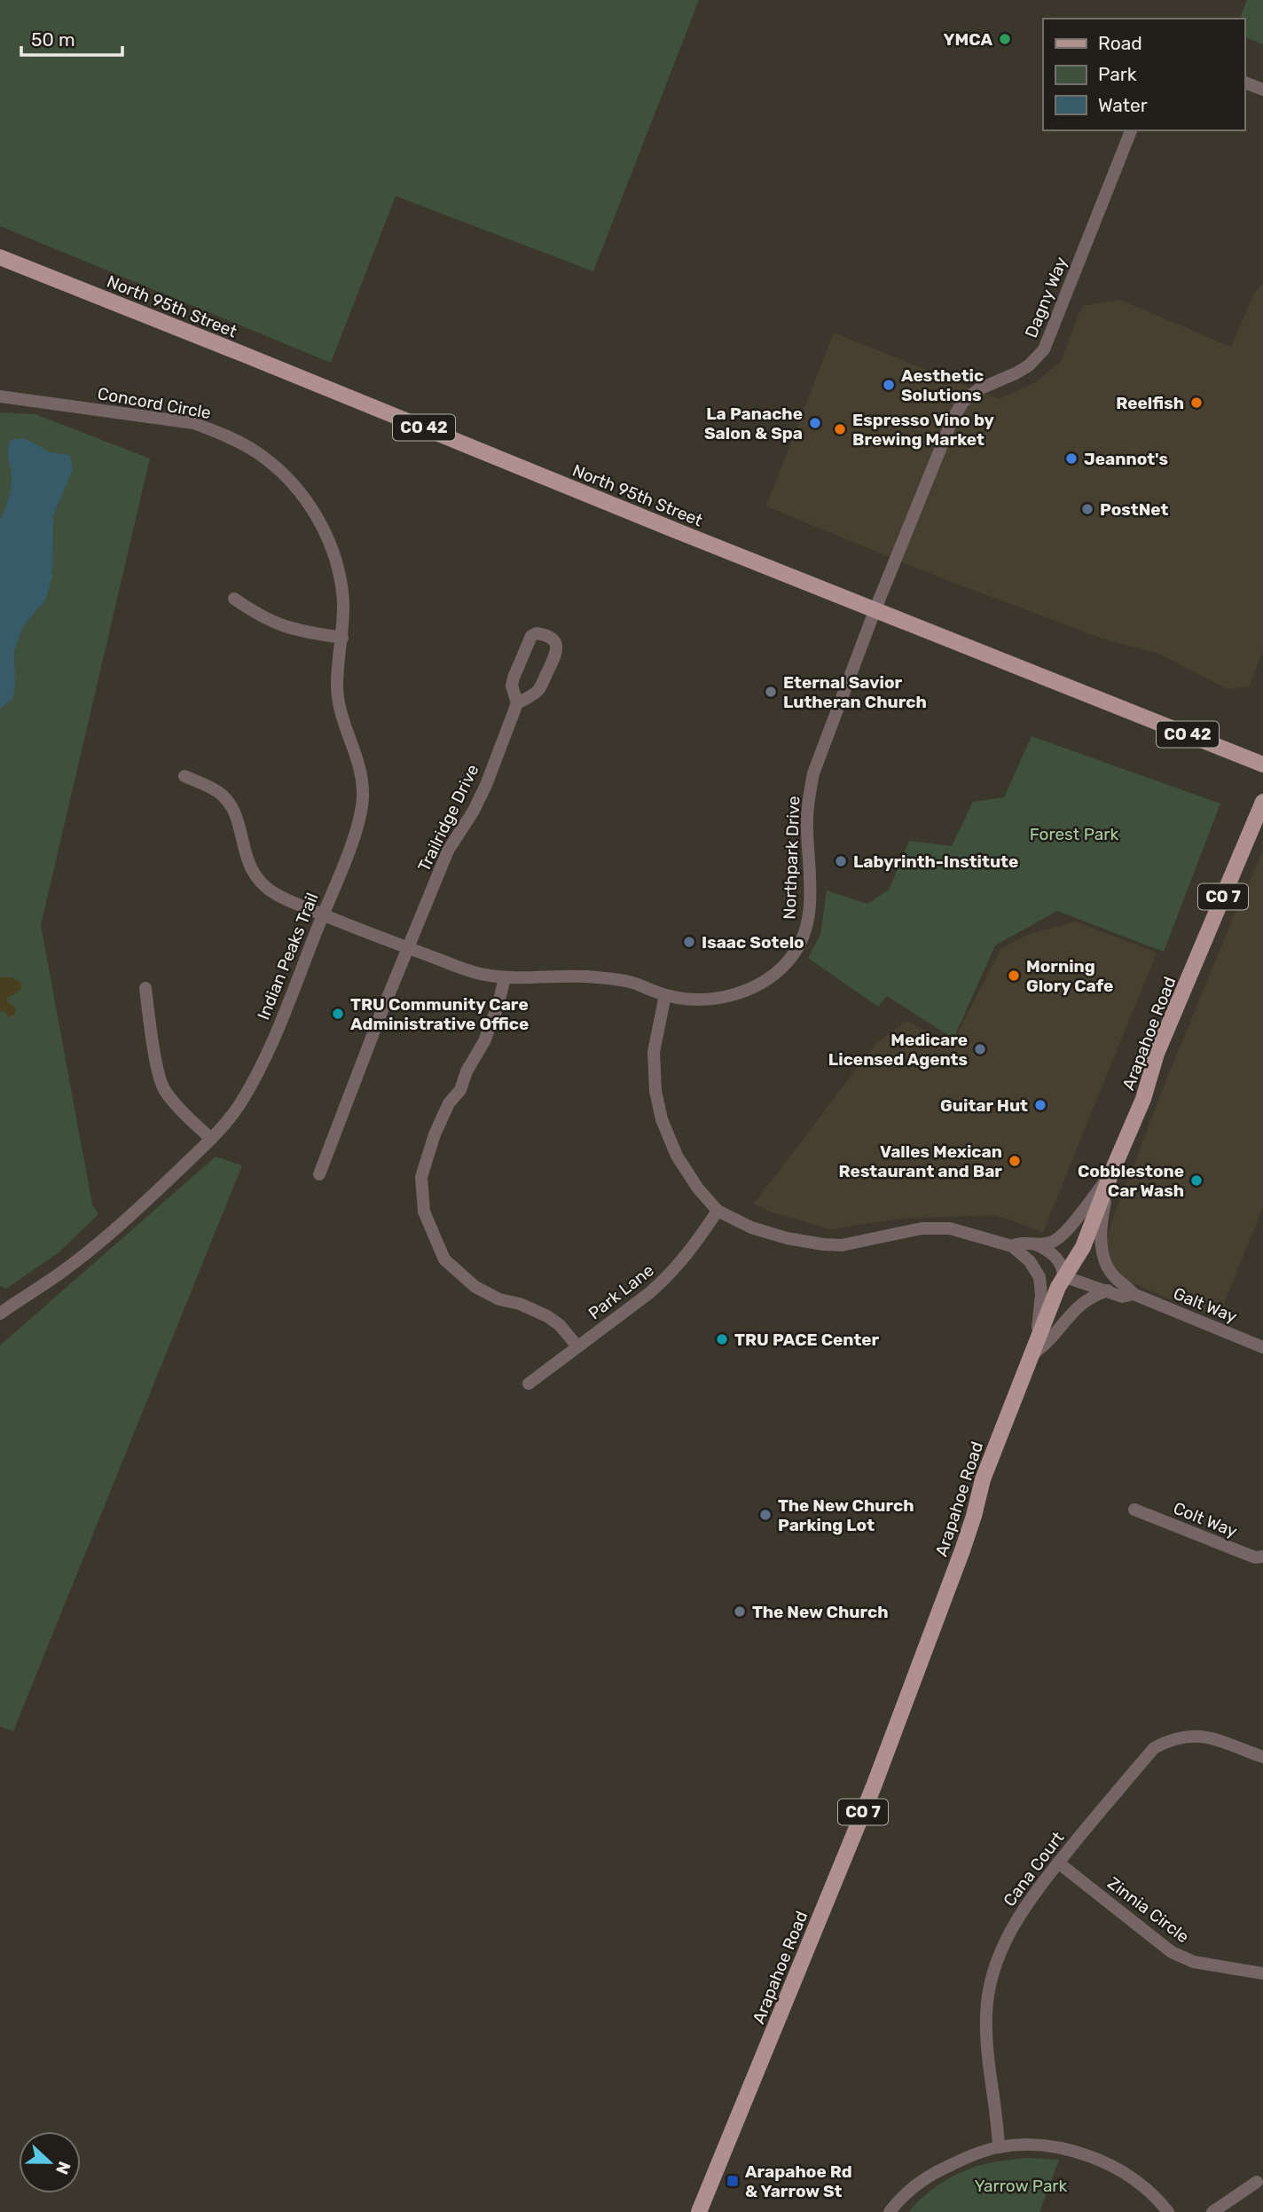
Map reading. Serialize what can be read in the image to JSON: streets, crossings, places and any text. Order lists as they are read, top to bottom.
{
  "streets": {
    "main road": [
      "North 95th Street",
      "CO 42",
      "CO 7",
      "Arapahoe Road"
    ],
    "street": [
      "Dagny Way",
      "Concord Circle",
      "Trailridge Drive",
      "Northpark Drive",
      "Indian Peaks Trail",
      "Park Lane",
      "Galt Way",
      "Colt Way",
      "Cana Court",
      "Zinnia Circle"
    ]
  },
  "crossings": [
    ["Dagny Way", "North 95th Street"],
    ["Dagny Way", "Northpark Drive"],
    ["North 95th Street", "Northpark Drive"],
    ["Concord Circle", "Indian Peaks Trail"],
    ["Trailridge Drive", "Northpark Drive"],
    ["Northpark Drive", "Indian Peaks Trail"],
    ["Arapahoe Road", "Galt Way"],
    ["Cana Court", "Zinnia Circle"]
  ],
  "parks": ["Forest Park", "Yarrow Park"],
  "places": {
    "other": [
      "YMCA",
      "Aesthetic Solutions",
      "Reelfish",
      "La Panache Salon & Spa",
      "Espresso Vino by Brewing Market",
      "Jeannot's",
      "PostNet",
      "Eternal Savior Lutheran Church",
      "Labyrinth-Institute",
      "Isaac Sotelo",
      "Morning Glory Cafe",
      "TRU Community Care Administrative Office",
      "Medicare Licensed Agents",
      "Guitar Hut",
      "Valles Mexican Restaurant and Bar",
      "Cobblestone Car Wash",
      "TRU PACE Center",
      "The New Church Parking Lot",
      "The New Church"
    ],
    "transit": ["Arapahoe Rd & Yarrow St"]
  },
  "legend": ["Road", "Park", "Water"],
  "scale_bar": "50 m",
  "north": "right"
}
